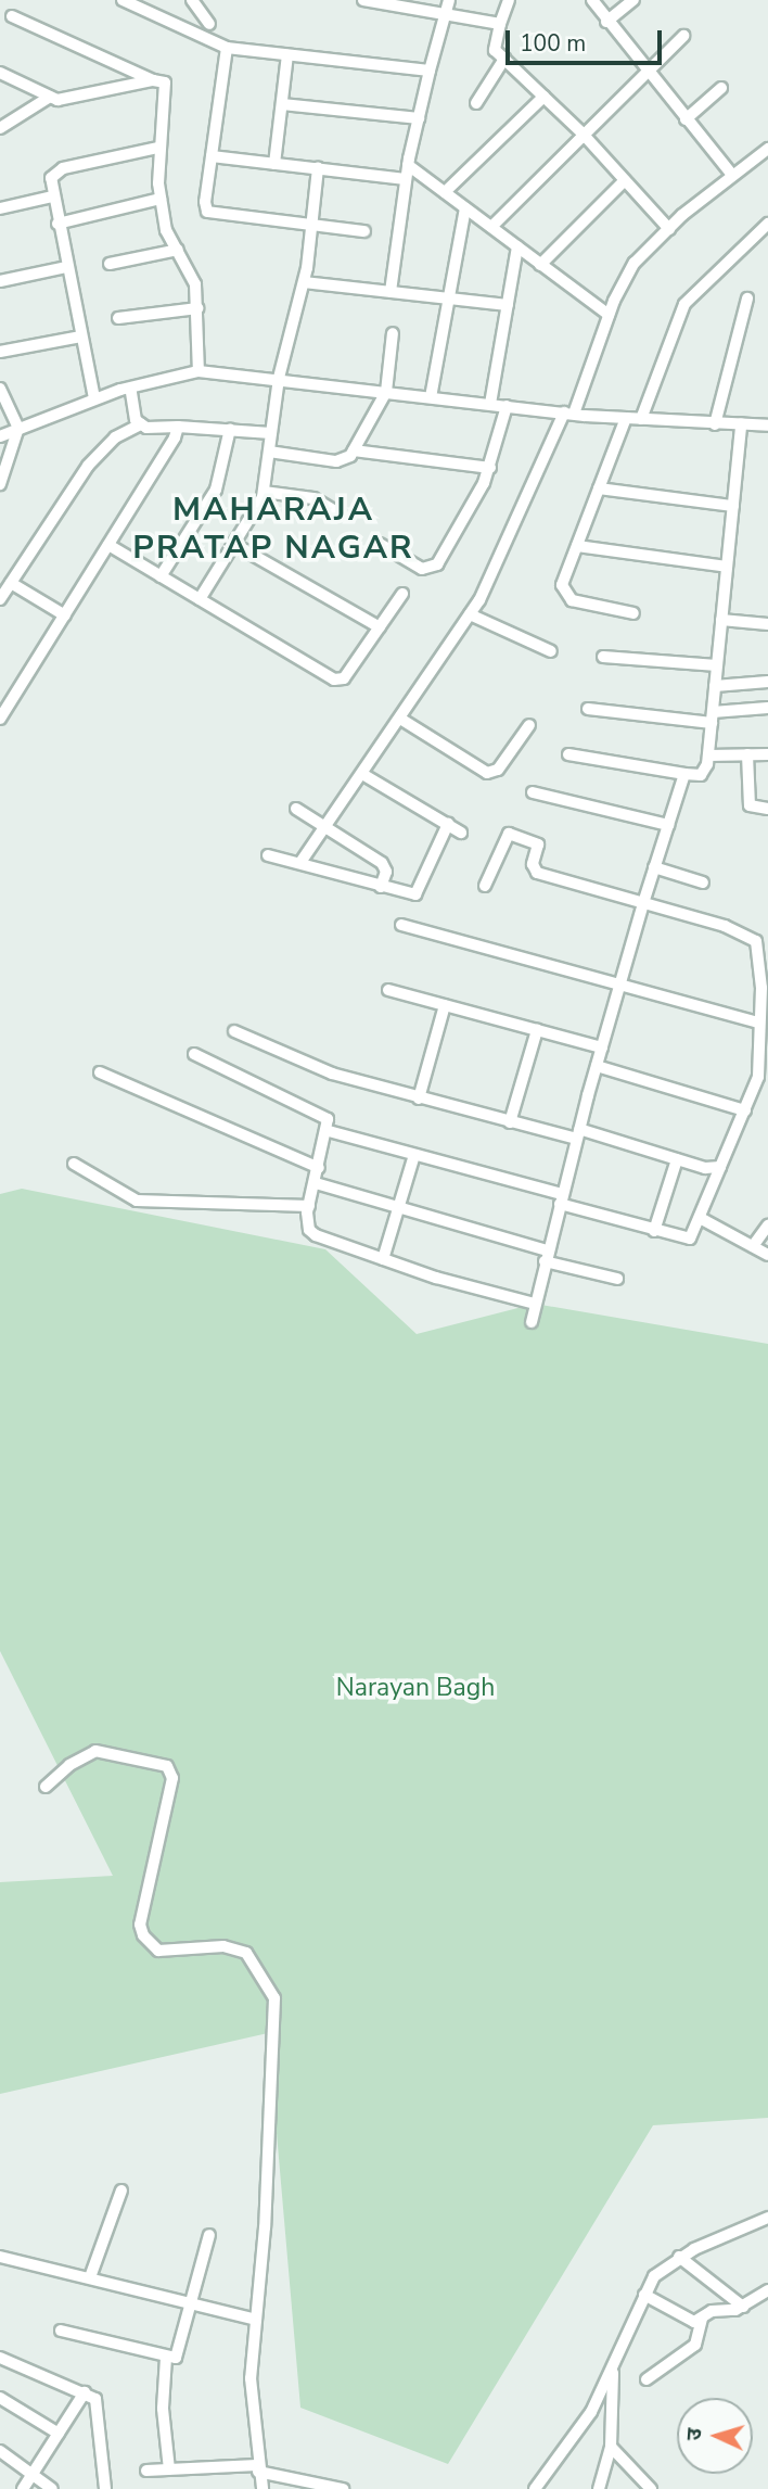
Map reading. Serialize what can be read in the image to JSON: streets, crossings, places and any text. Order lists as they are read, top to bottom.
{
  "districts": ["MAHARAJA PRATAP NAGAR"],
  "parks": ["Narayan Bagh"],
  "scale_bar": "100 m",
  "north": "left"
}
